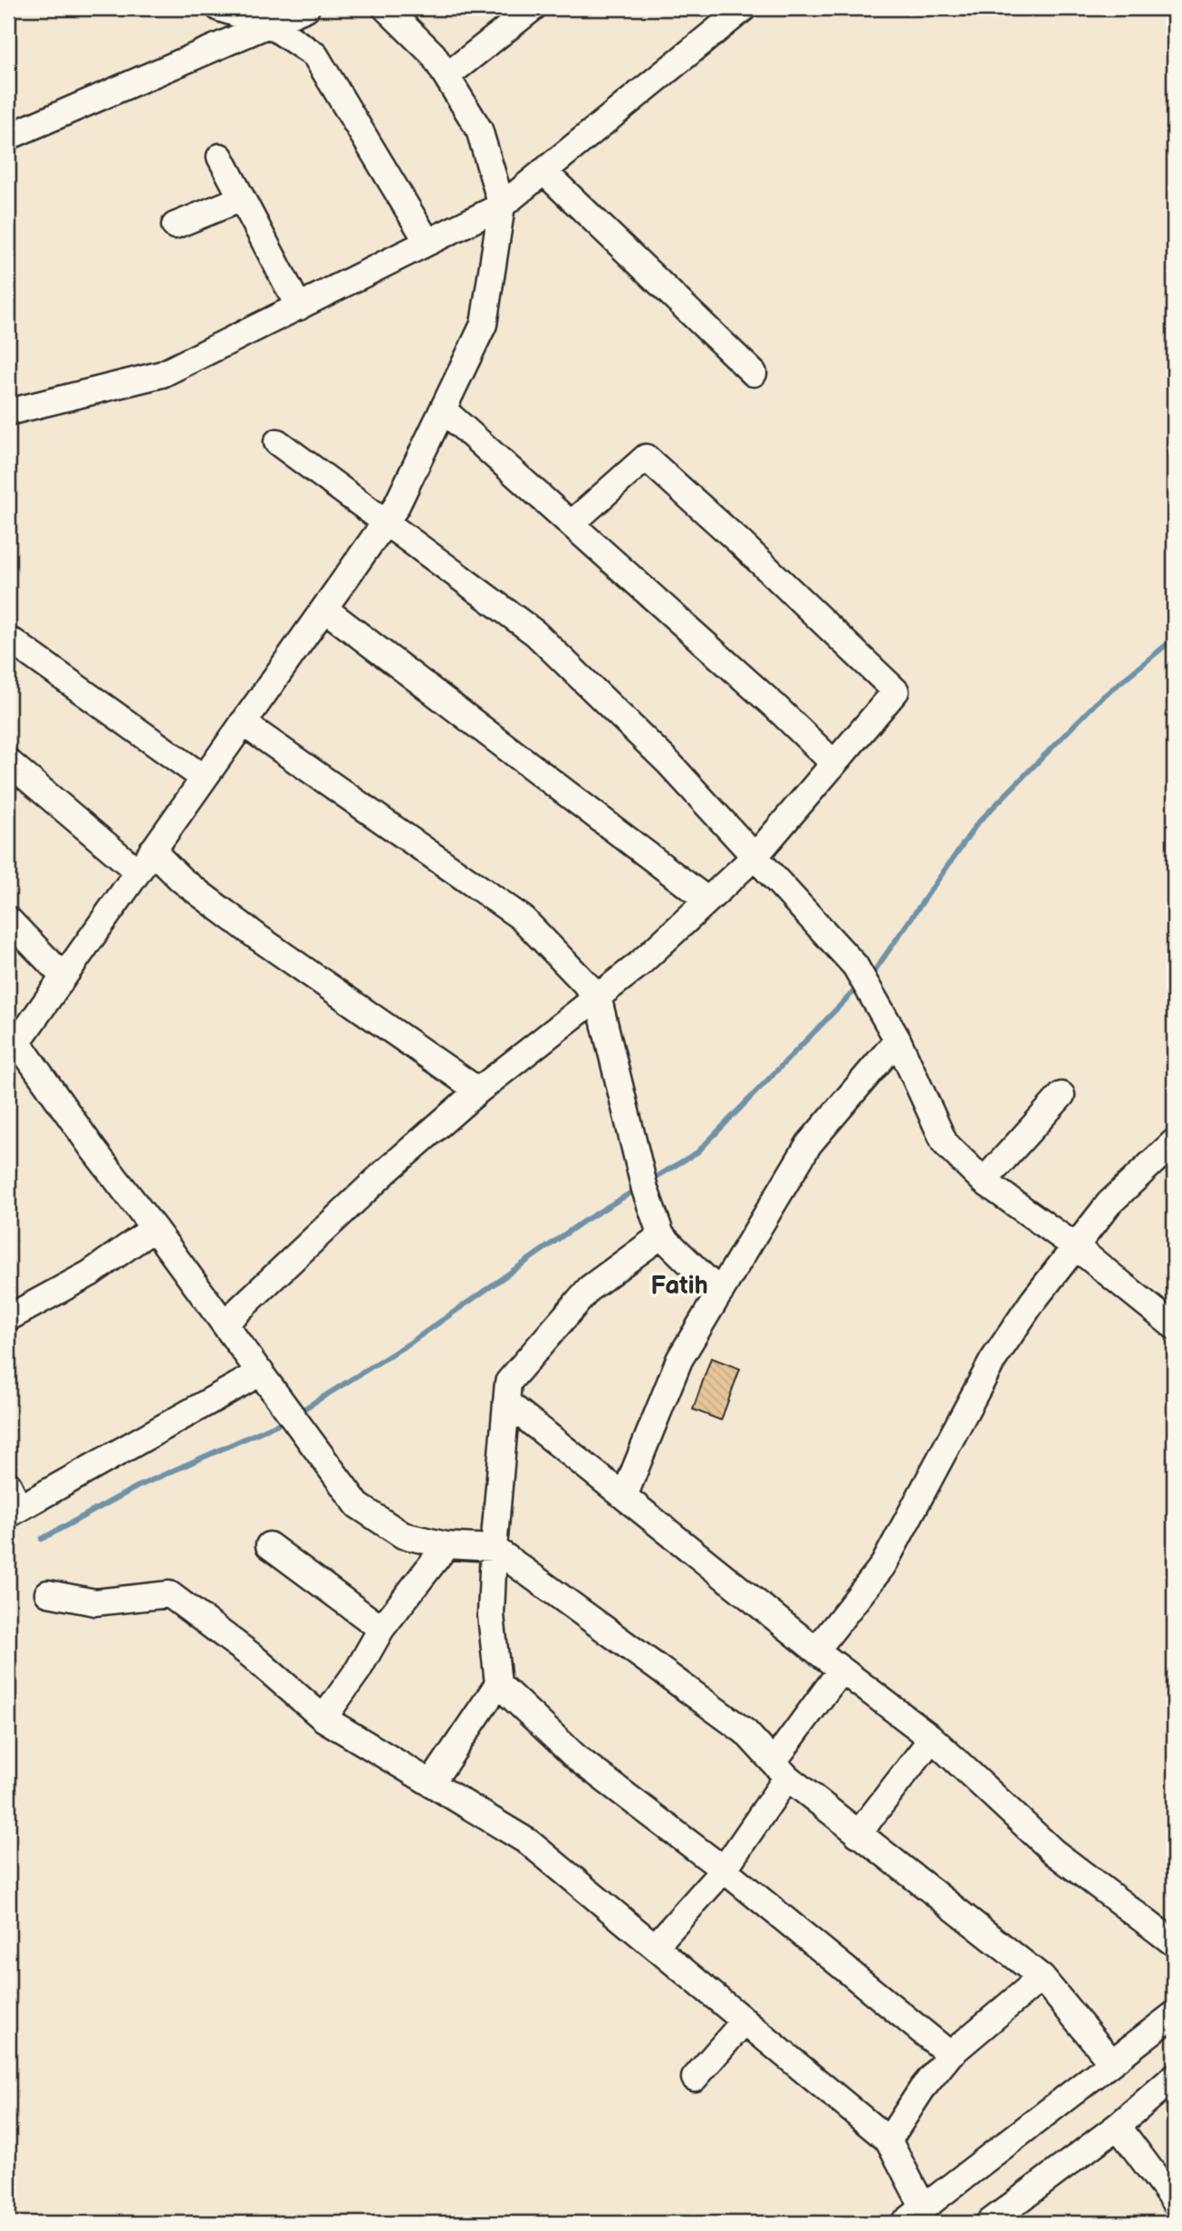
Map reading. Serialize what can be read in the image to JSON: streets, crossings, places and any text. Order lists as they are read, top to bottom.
{
  "districts": ["Fatih"]
}
